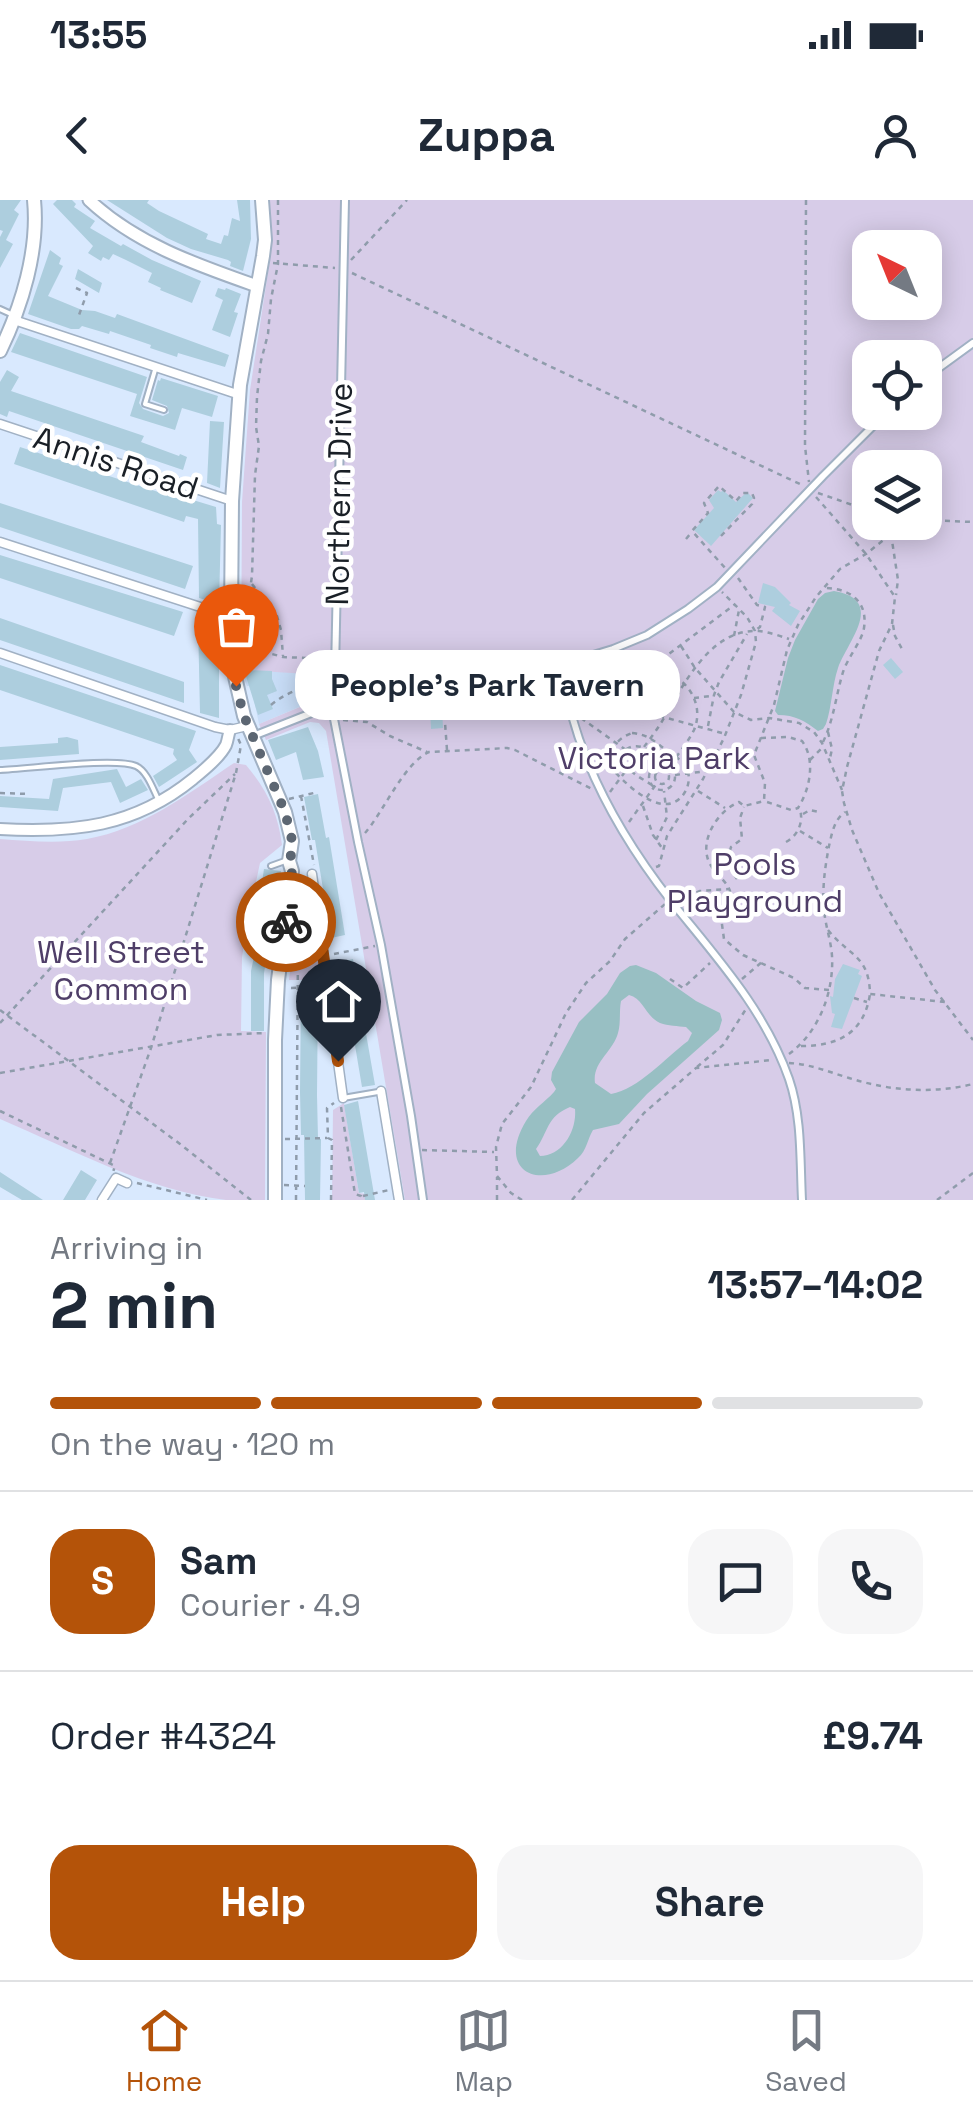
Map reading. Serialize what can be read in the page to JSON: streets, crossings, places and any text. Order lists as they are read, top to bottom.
{
  "streets": {
    "street": ["Annis Road", "Northern Drive"]
  },
  "parks": ["Victoria Park", "Pools Playground", "Well Street Common"],
  "places": ["People's Park Tavern"],
  "north": "top left",
  "page": {
    "status": "13:55",
    "header": "Zuppa",
    "bubble": "People's Park Tavern",
    "heading": ["2 min", "Arriving in", "13:57–14:02"],
    "panel": [
      "Sam",
      "Courier · 4.9",
      "Order #4324",
      "£9.74"
    ],
    "bar": "On the way · 120 m",
    "round": "S",
    "buttons": ["Help", "Share"],
    "tabs": ["Home", "Map", "Saved"]
  }
}
